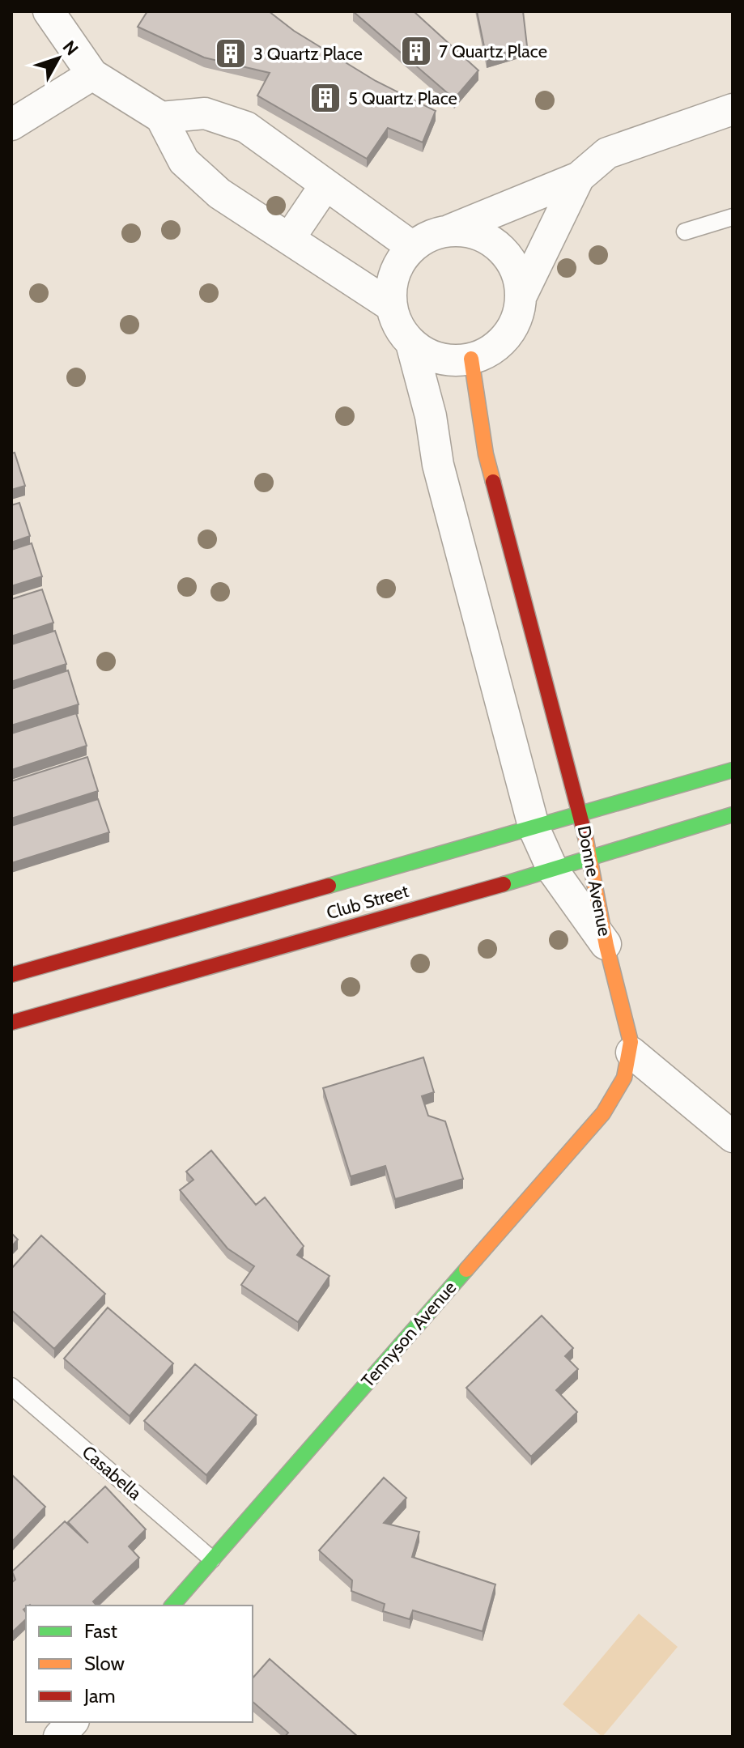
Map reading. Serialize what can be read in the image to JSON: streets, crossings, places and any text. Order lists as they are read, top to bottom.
{
  "streets": {
    "main road": ["Donne Avenue", "Club Street", "Tennyson Avenue"],
    "lane": ["Casabella"]
  },
  "crossings": [
    ["Donne Avenue", "Club Street"],
    ["Donne Avenue", "Tennyson Avenue"],
    ["Tennyson Avenue", "Casabella"]
  ],
  "places": {
    "building": ["7 Quartz Place", "3 Quartz Place", "5 Quartz Place"]
  },
  "legend": ["Fast", "Slow", "Jam"],
  "north": "top right"
}
